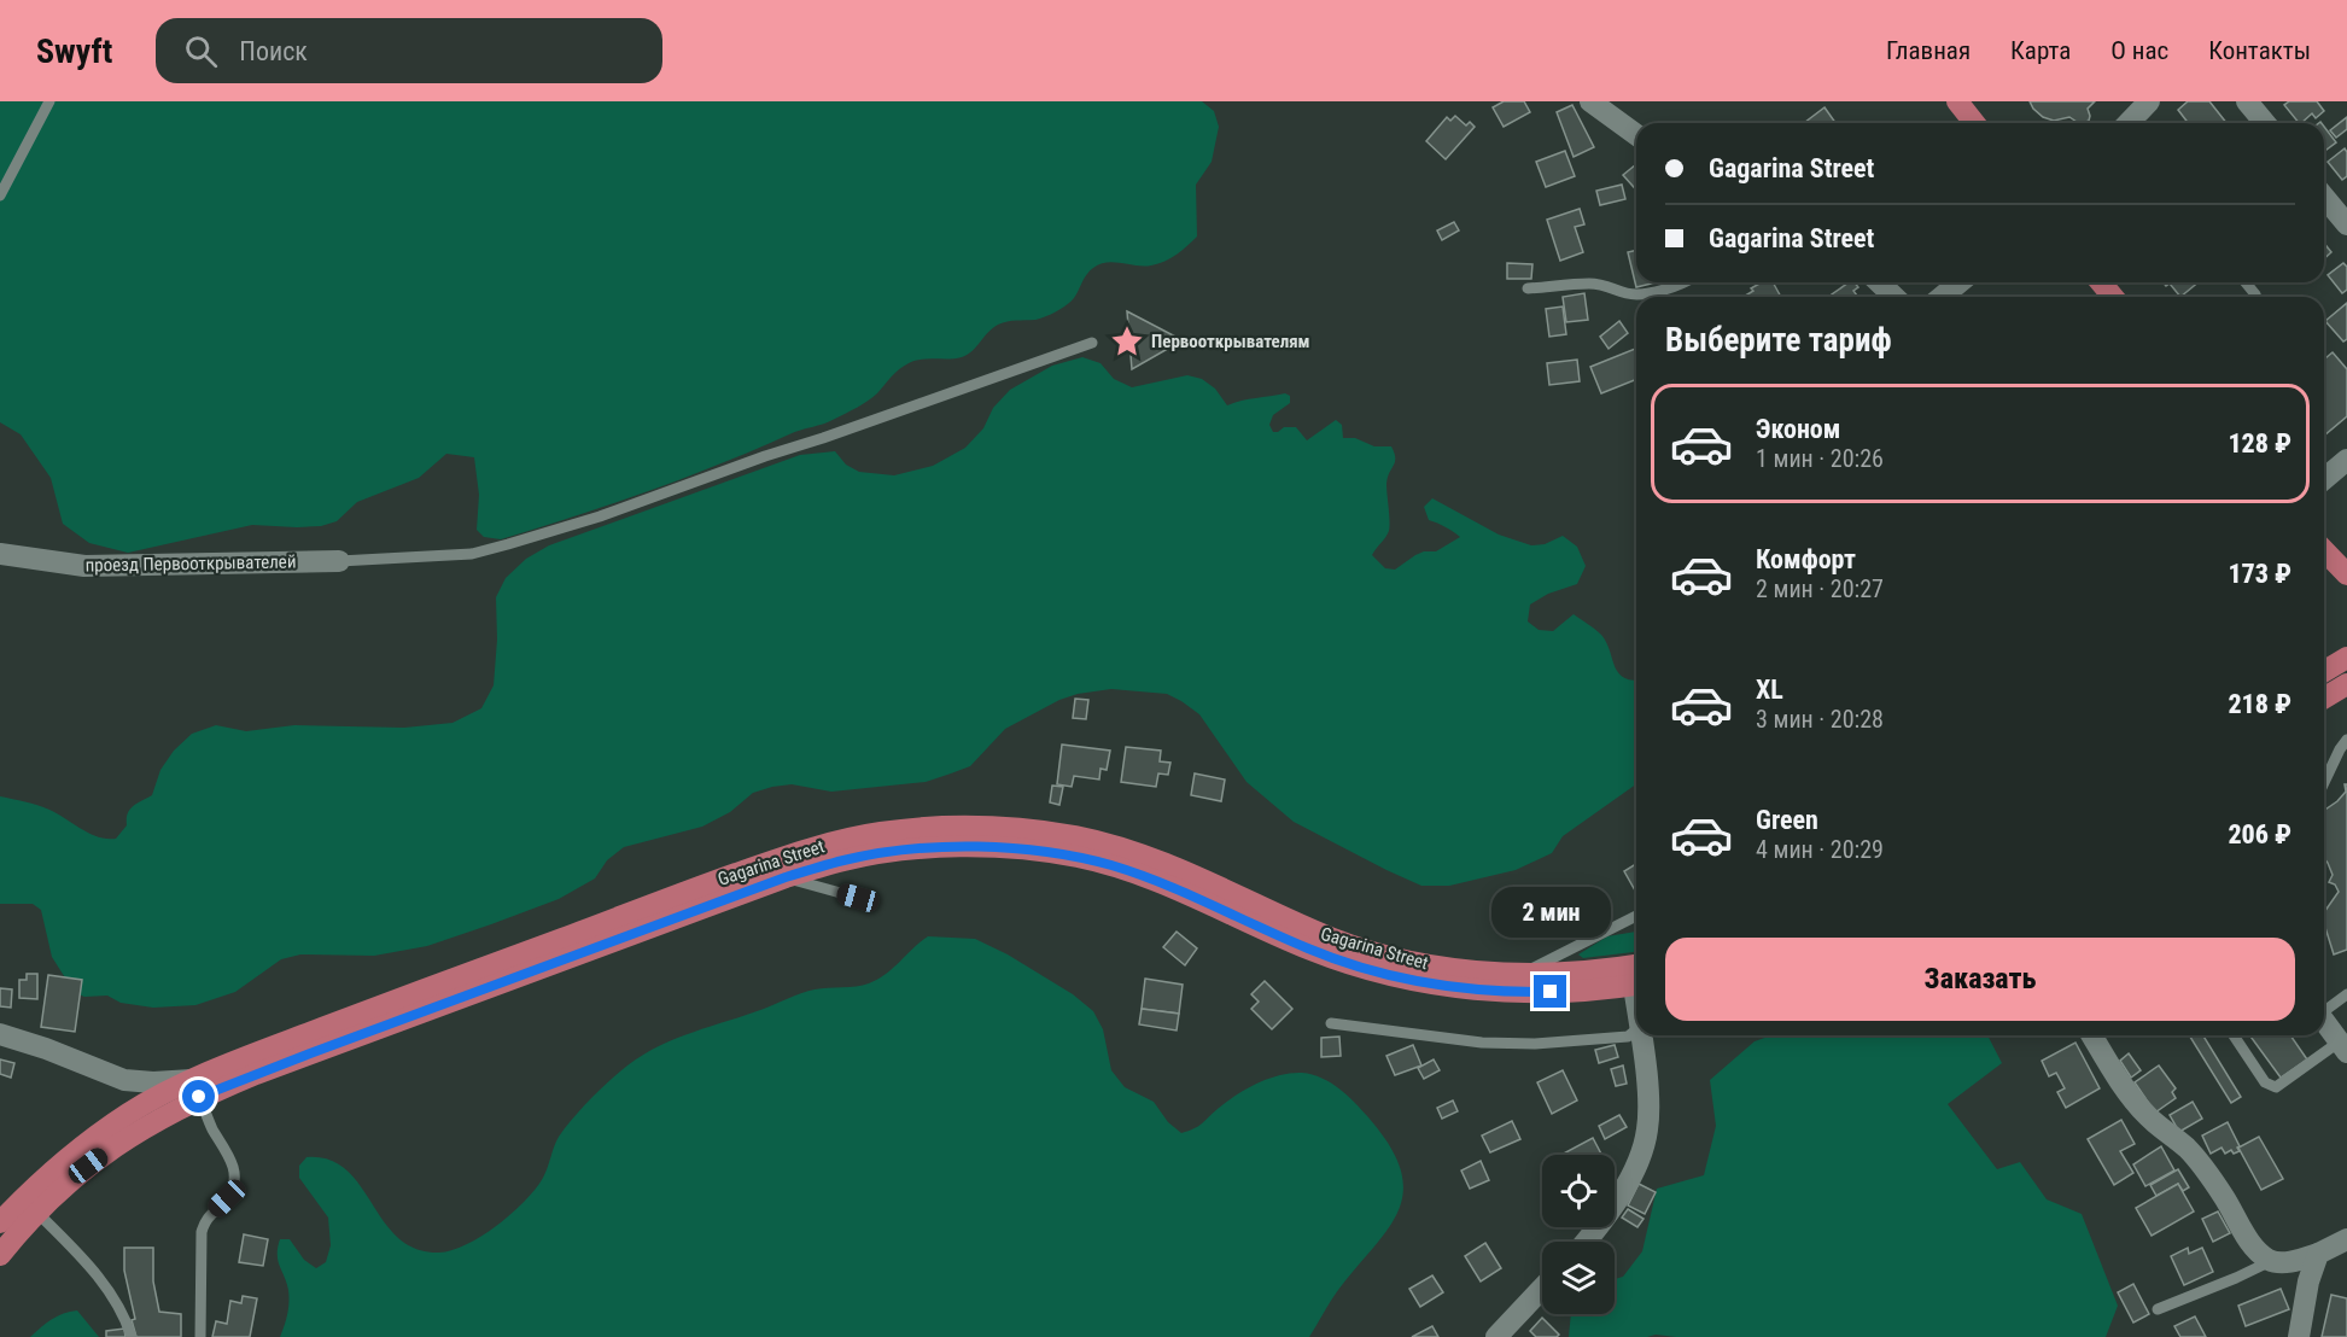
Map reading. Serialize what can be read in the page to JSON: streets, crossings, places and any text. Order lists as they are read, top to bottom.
{
  "streets": {
    "main road": ["Gagarina Street"],
    "street": ["проезд Первооткрывателей"]
  },
  "places": {
    "place": ["Первооткрывателям"]
  },
  "page": {
    "header": "Swyft",
    "search": "Поиск",
    "nav": [
      "Главная",
      "Карта",
      "О нас",
      "Контакты"
    ],
    "banner": ["Gagarina Street", "Gagarina Street"],
    "heading": "Выберите тариф",
    "list": [
      {
        "name": "Эконом",
        "note": "1 мин · 20:26",
        "value": "128 ₽"
      },
      {
        "name": "Комфорт",
        "note": "2 мин · 20:27",
        "value": "173 ₽"
      },
      {
        "name": "XL",
        "note": "3 мин · 20:28",
        "value": "218 ₽"
      },
      {
        "name": "Green",
        "note": "4 мин · 20:29",
        "value": "206 ₽"
      }
    ],
    "bubble": "2 мин",
    "buttons": "Заказать"
  }
}
